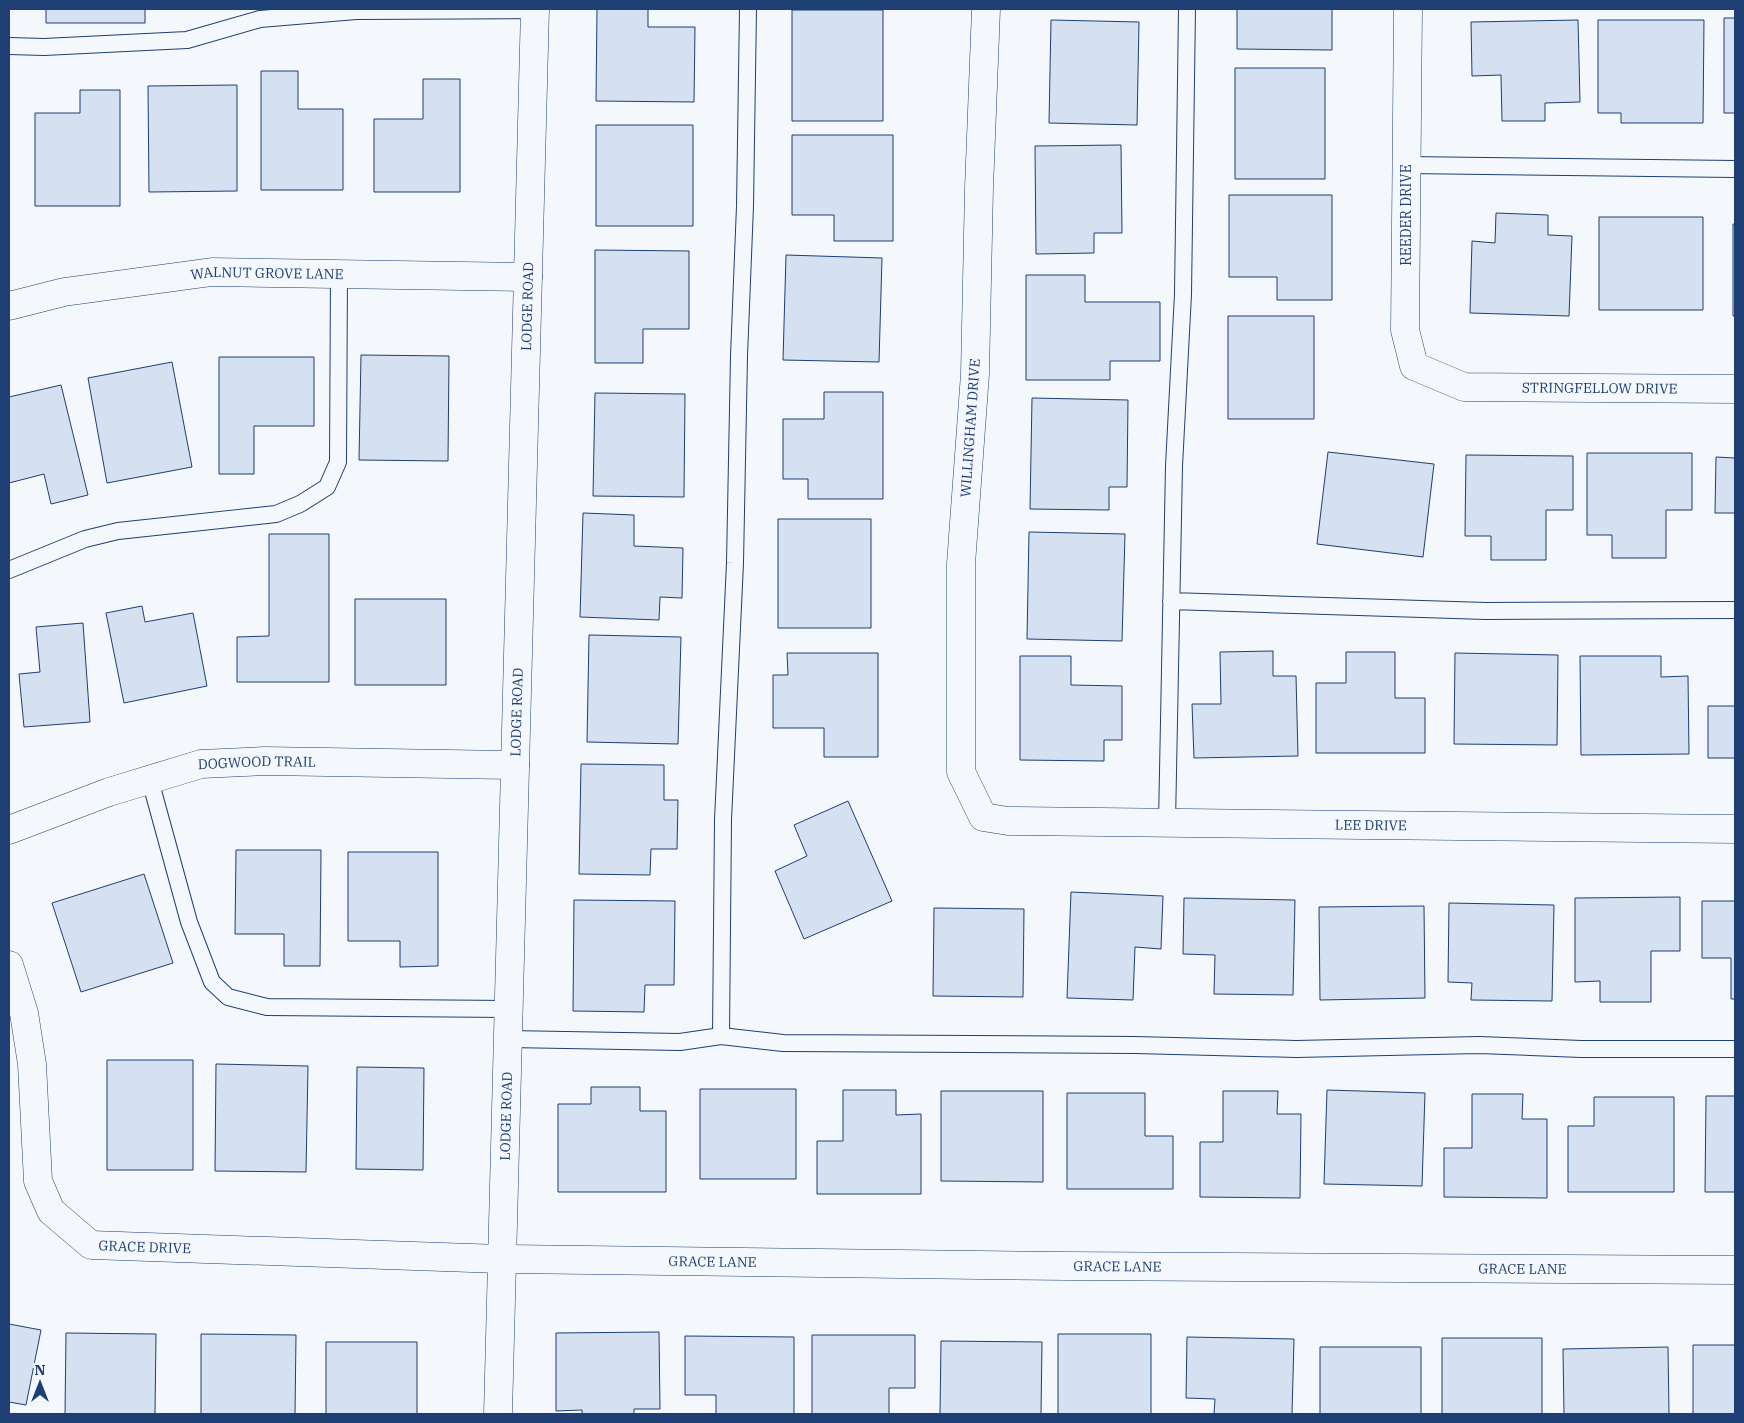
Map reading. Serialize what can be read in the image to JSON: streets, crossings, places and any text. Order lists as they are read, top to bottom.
{
  "streets": {
    "street": [
      "REEDER DRIVE",
      "WALNUT GROVE LANE",
      "LODGE ROAD",
      "STRINGFELLOW DRIVE",
      "WILLINGHAM DRIVE",
      "DOGWOOD TRAIL",
      "LEE DRIVE",
      "GRACE DRIVE",
      "GRACE LANE"
    ]
  },
  "crossings": [
    ["REEDER DRIVE", "STRINGFELLOW DRIVE"],
    ["WALNUT GROVE LANE", "LODGE ROAD"],
    ["LODGE ROAD", "DOGWOOD TRAIL"],
    ["LODGE ROAD", "GRACE DRIVE"],
    ["LODGE ROAD", "GRACE LANE"],
    ["WILLINGHAM DRIVE", "LEE DRIVE"],
    ["GRACE DRIVE", "GRACE LANE"]
  ],
  "north": "top"
}
